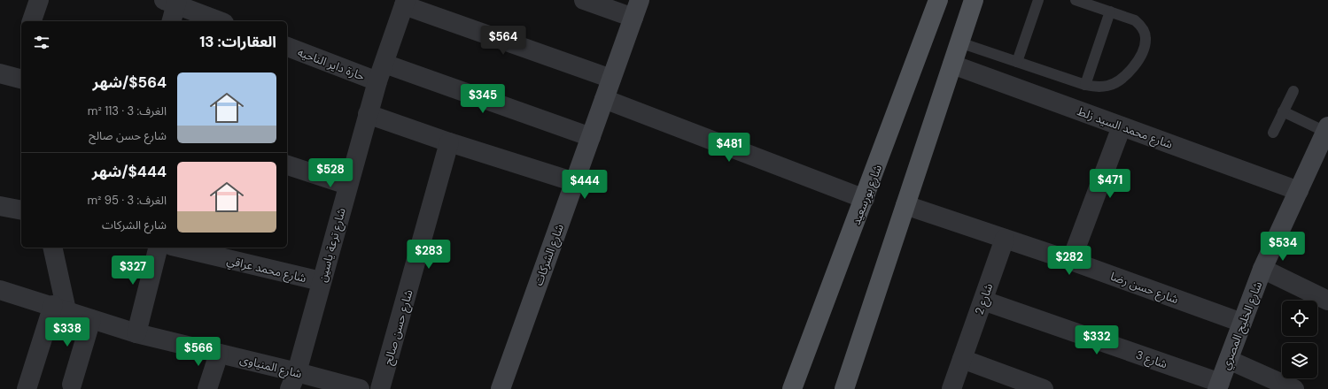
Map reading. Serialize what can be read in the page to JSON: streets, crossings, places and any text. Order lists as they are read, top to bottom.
{
  "streets": {
    "main road": ["شارع بورسعيد", "شارع الشركات", "شارع الخليج المصري"],
    "street": [
      "حارة داير الناحيه",
      "شارع محمد السيد زلط",
      "شارع ترعة ياسين",
      "شارع محمد عراقي",
      "شارع حسن رضا",
      "شارع 2",
      "شارع حسن صالح",
      "شارع 3",
      "شارع المنياوى"
    ]
  },
  "crossings": [
    ["حارة داير الناحيه", "شارع ترعة ياسين"],
    ["حارة داير الناحيه", "شارع الشركات"],
    ["شارع محمد السيد زلط", "شارع الخليج المصري"],
    ["شارع ترعة ياسين", "شارع محمد عراقي"],
    ["شارع ترعة ياسين", "شارع المنياوى"],
    ["شارع حسن رضا", "شارع 2"],
    ["شارع حسن رضا", "شارع الخليج المصري"],
    ["شارع 2", "شارع 3"],
    ["شارع الخليج المصري", "شارع 3"]
  ],
  "page": {
    "heading": "العقارات: 13",
    "price": [
      "$564",
      "$345",
      "$481",
      "$528",
      "$471",
      "$444",
      "$534",
      "$283",
      "$282",
      "$327",
      "$338",
      "$332",
      "$566"
    ],
    "list": [
      {
        "name": "$564/شهر",
        "note": "الغرف: 3 · 113 m² · شارع حسن صالح"
      },
      {
        "name": "$444/شهر",
        "note": "الغرف: 3 · 95 m² · شارع الشركات"
      }
    ]
  }
}
